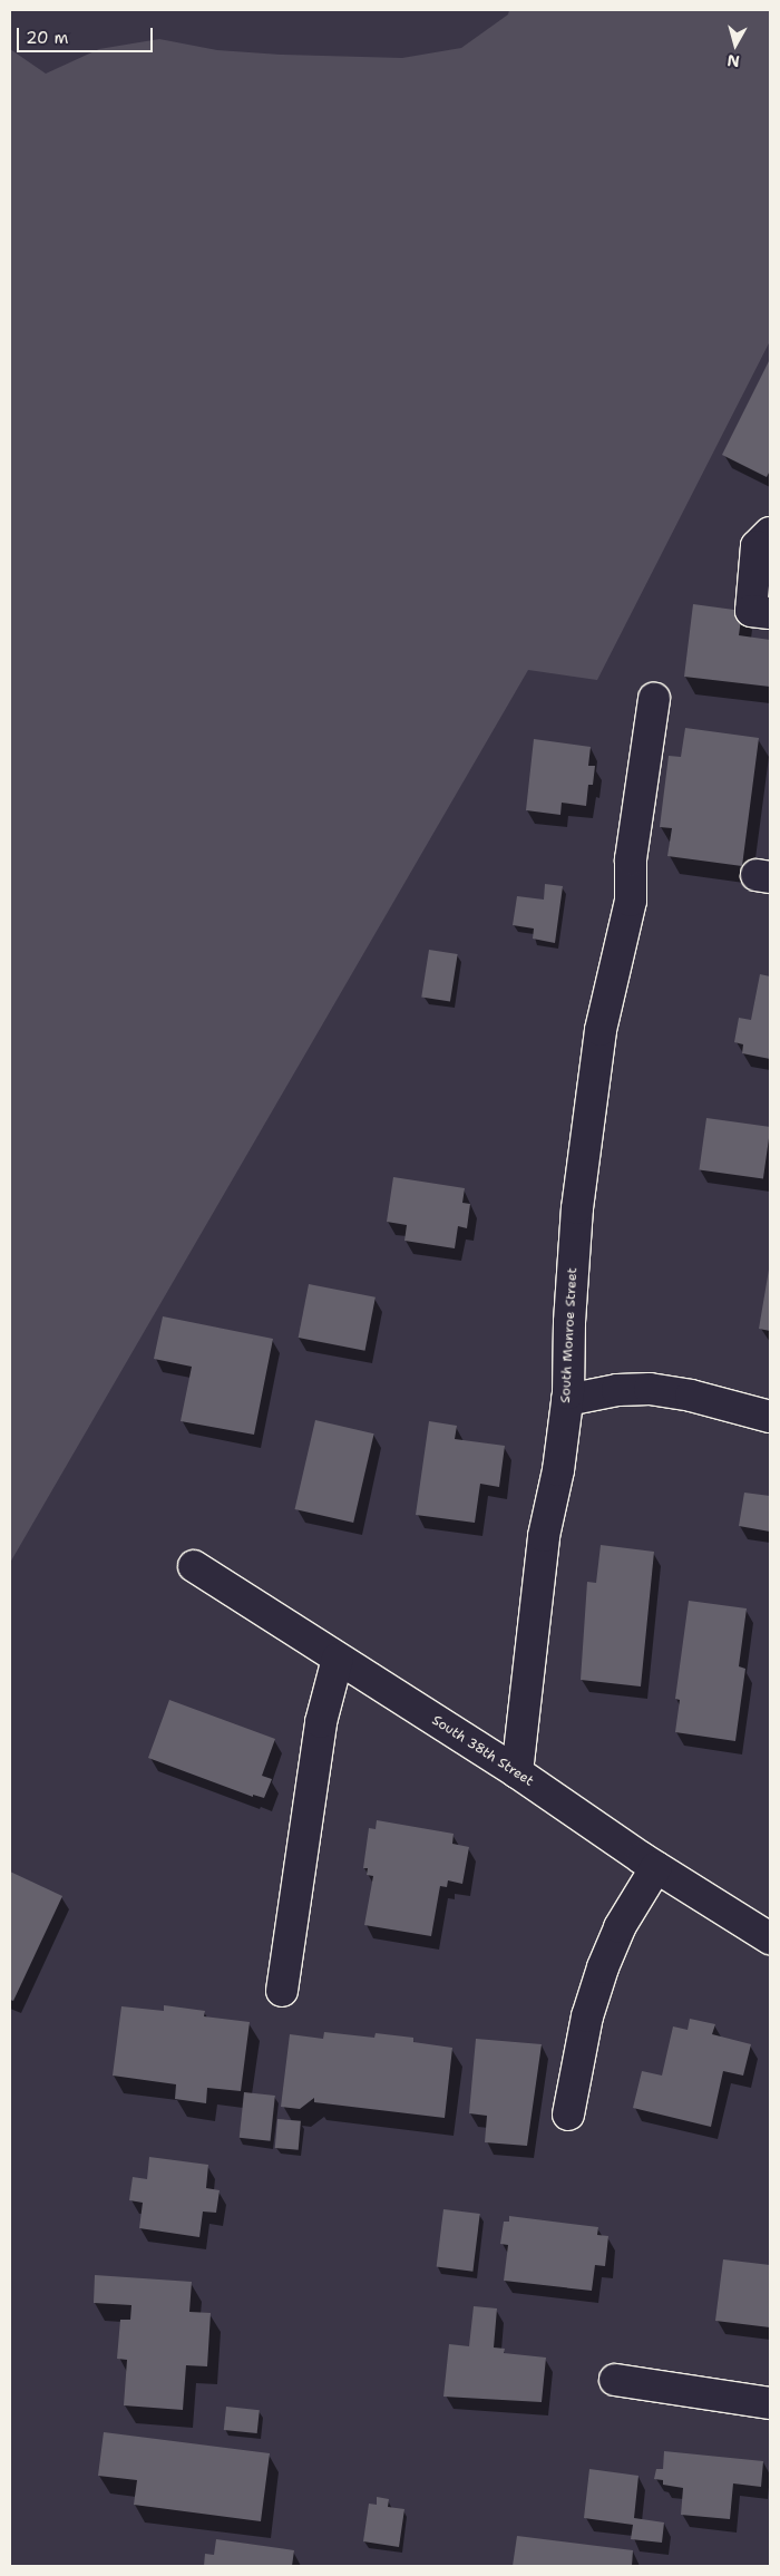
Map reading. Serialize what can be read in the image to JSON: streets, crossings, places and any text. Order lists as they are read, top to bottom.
{
  "streets": {
    "street": ["South Monroe Street", "South 38th Street"]
  },
  "crossings": [
    ["South Monroe Street", "South 38th Street"]
  ],
  "scale_bar": "20 m",
  "north": "bottom"
}
